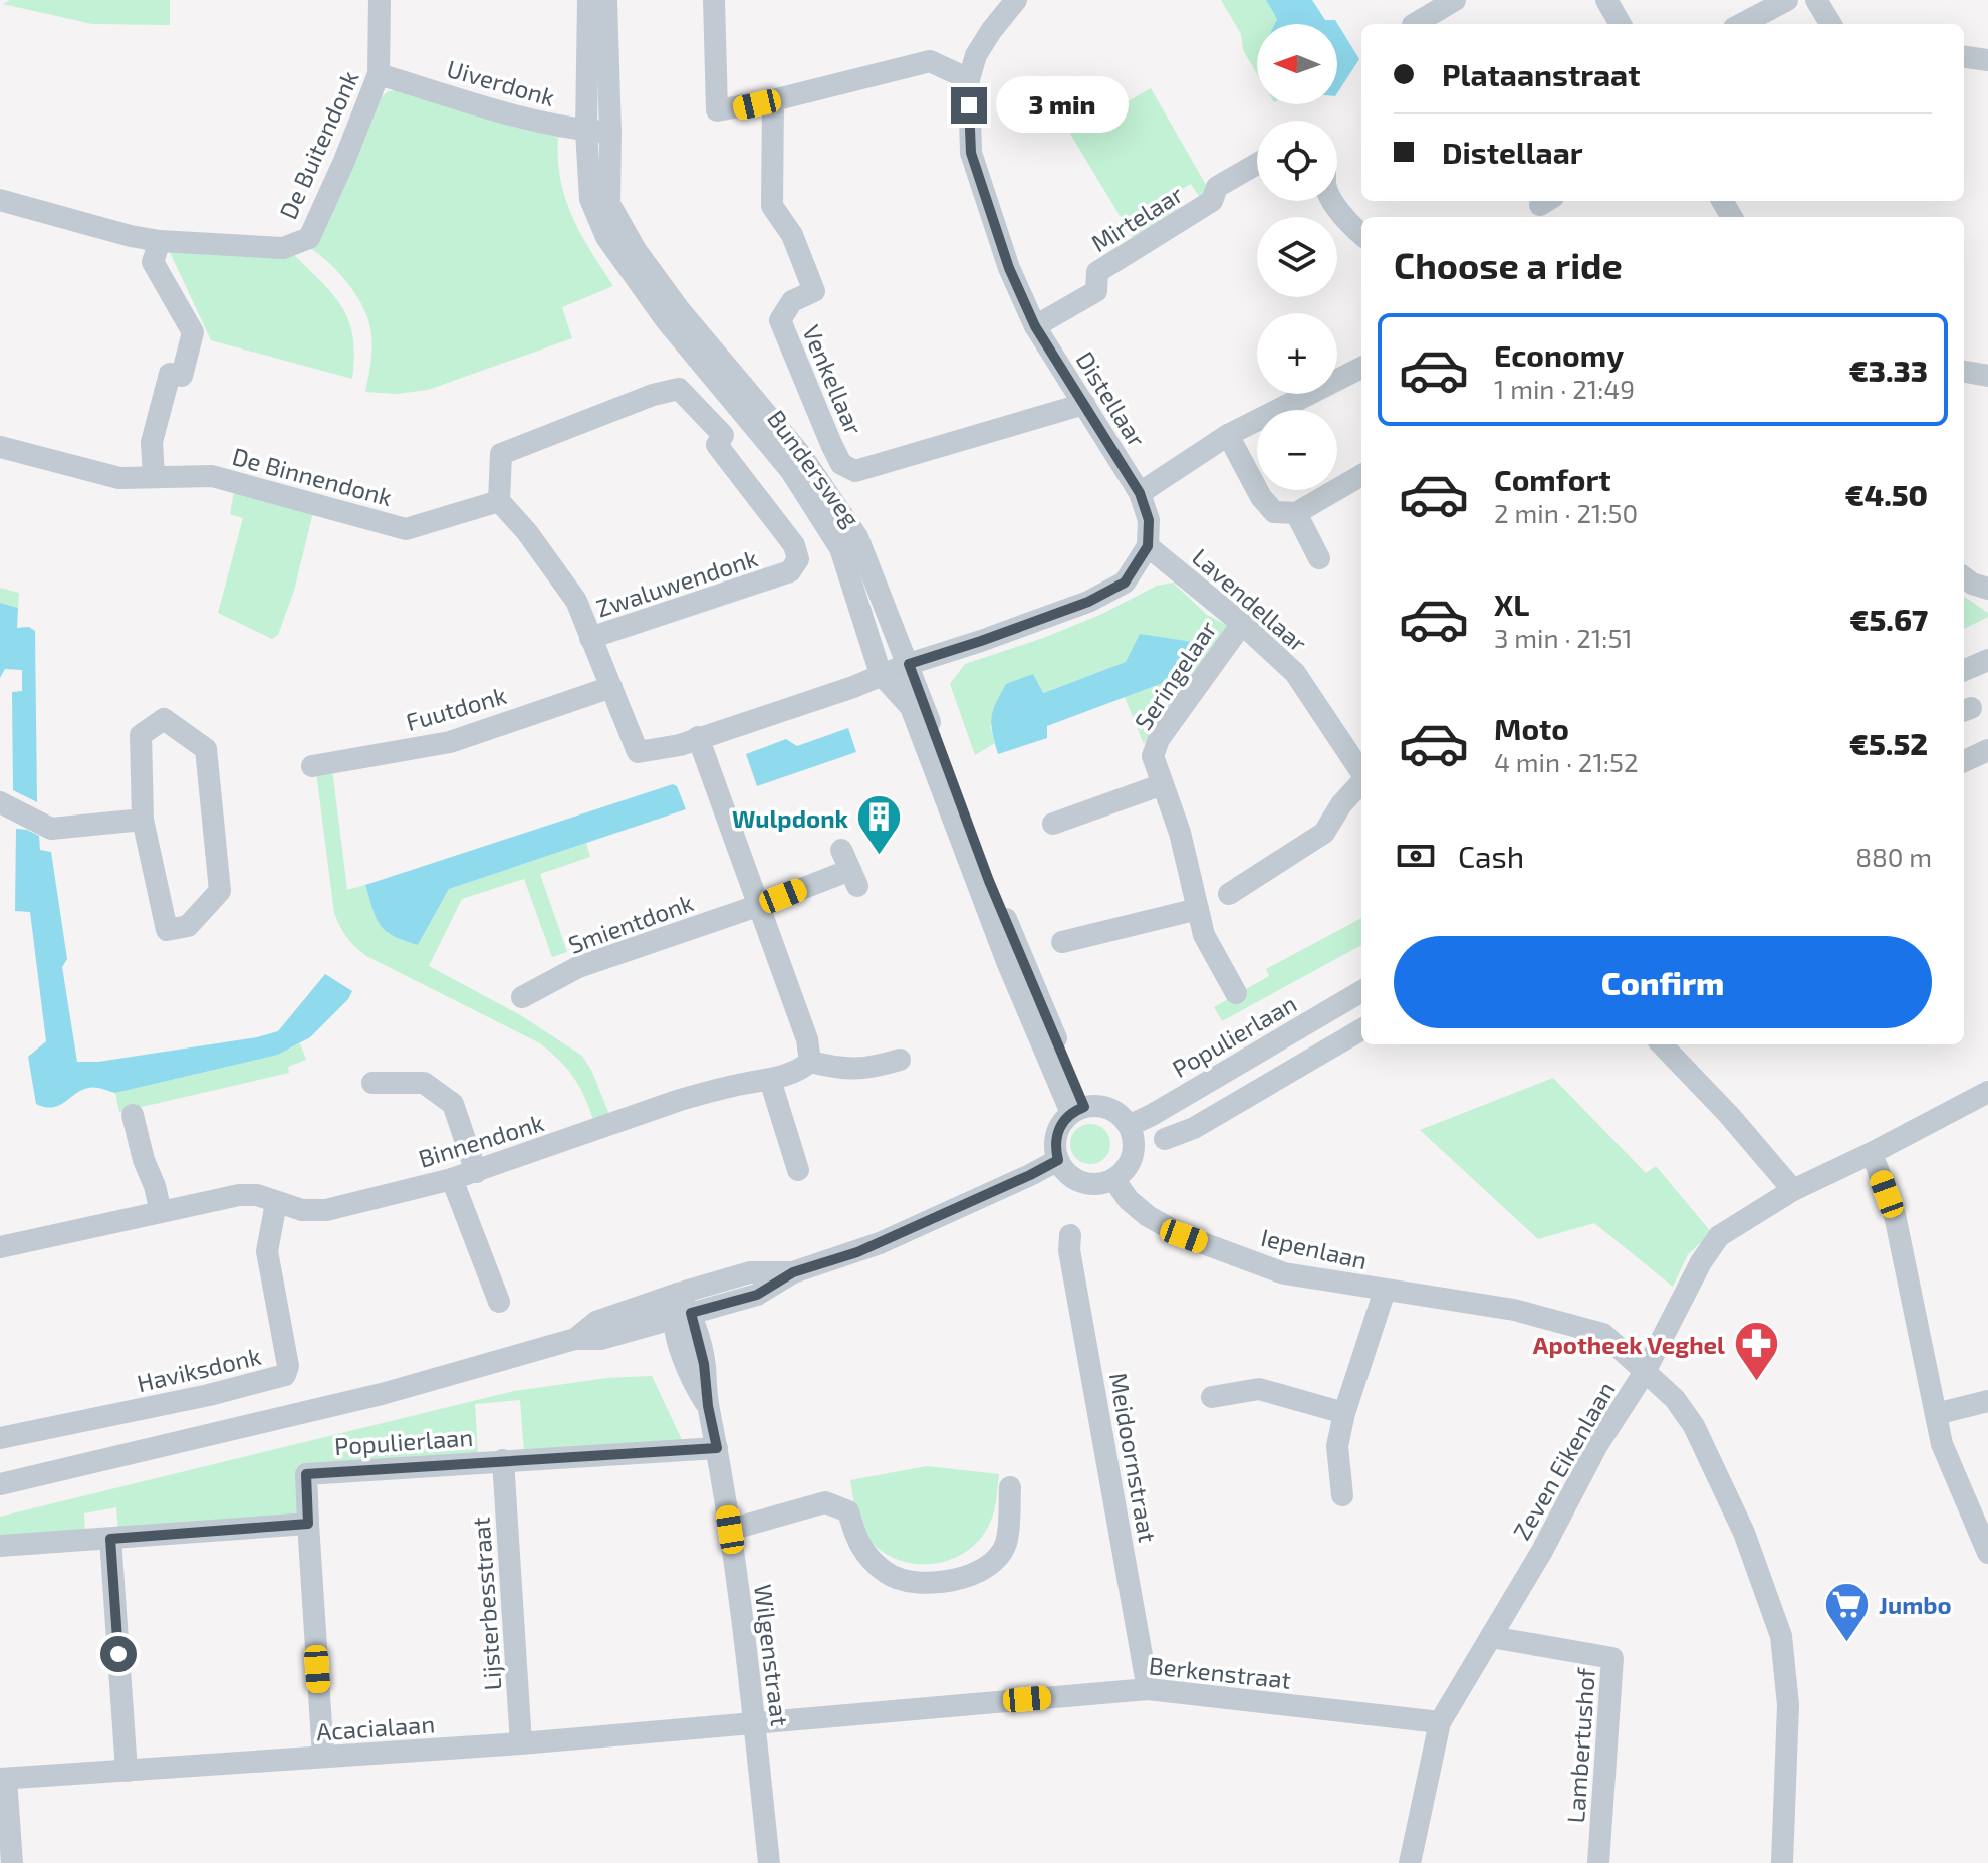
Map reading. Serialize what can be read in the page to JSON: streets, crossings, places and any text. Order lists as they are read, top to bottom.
{
  "streets": {
    "street": [
      "Uiverdonk",
      "De Buitendonk",
      "Mirtelaar",
      "Venkellaar",
      "Distellaar",
      "Bundersweg",
      "De Binnendonk",
      "Zwaluwendonk",
      "Lavendellaar",
      "Seringelaar",
      "Fuutdonk",
      "Smientdonk",
      "Populierlaan",
      "Binnendonk",
      "Iepenlaan",
      "Haviksdonk",
      "Meidoornstraat",
      "Zeven Eikenlaan",
      "Lijsterbesstraat",
      "Wilgenstraat",
      "Berkenstraat",
      "Acacialaan",
      "Lambertushof"
    ]
  },
  "crossings": [
    ["Uiverdonk", "De Buitendonk"],
    ["Uiverdonk", "Bundersweg"],
    ["Mirtelaar", "Distellaar"],
    ["Venkellaar", "Distellaar"],
    ["Distellaar", "Lavendellaar"],
    ["Bundersweg", "Populierlaan"],
    ["Bundersweg", "Iepenlaan"],
    ["De Binnendonk", "Zwaluwendonk"],
    ["Lavendellaar", "Seringelaar"],
    ["Populierlaan", "Iepenlaan"],
    ["Populierlaan", "Lijsterbesstraat"],
    ["Populierlaan", "Wilgenstraat"],
    ["Binnendonk", "Haviksdonk"],
    ["Iepenlaan", "Zeven Eikenlaan"],
    ["Meidoornstraat", "Berkenstraat"],
    ["Zeven Eikenlaan", "Berkenstraat"],
    ["Zeven Eikenlaan", "Lambertushof"],
    ["Lijsterbesstraat", "Acacialaan"],
    ["Wilgenstraat", "Berkenstraat"],
    ["Wilgenstraat", "Acacialaan"],
    ["Berkenstraat", "Acacialaan"]
  ],
  "places": {
    "building": ["Wulpdonk"],
    "pharmacy": ["Apotheek Veghel"],
    "supermarket": ["Jumbo"]
  },
  "north": "left",
  "page": {
    "map_buttons": ["+", "−"],
    "banner": ["Plataanstraat", "Distellaar"],
    "bubble": "3 min",
    "heading": "Choose a ride",
    "list": [
      {
        "name": "Economy",
        "note": "1 min · 21:49",
        "value": "€3.33"
      },
      {
        "name": "Comfort",
        "note": "2 min · 21:50",
        "value": "€4.50"
      },
      {
        "name": "XL",
        "note": "3 min · 21:51",
        "value": "€5.67"
      },
      {
        "name": "Moto",
        "note": "4 min · 21:52",
        "value": "€5.52"
      }
    ],
    "pay": ["Cash", "880 m"],
    "buttons": "Confirm"
  }
}
